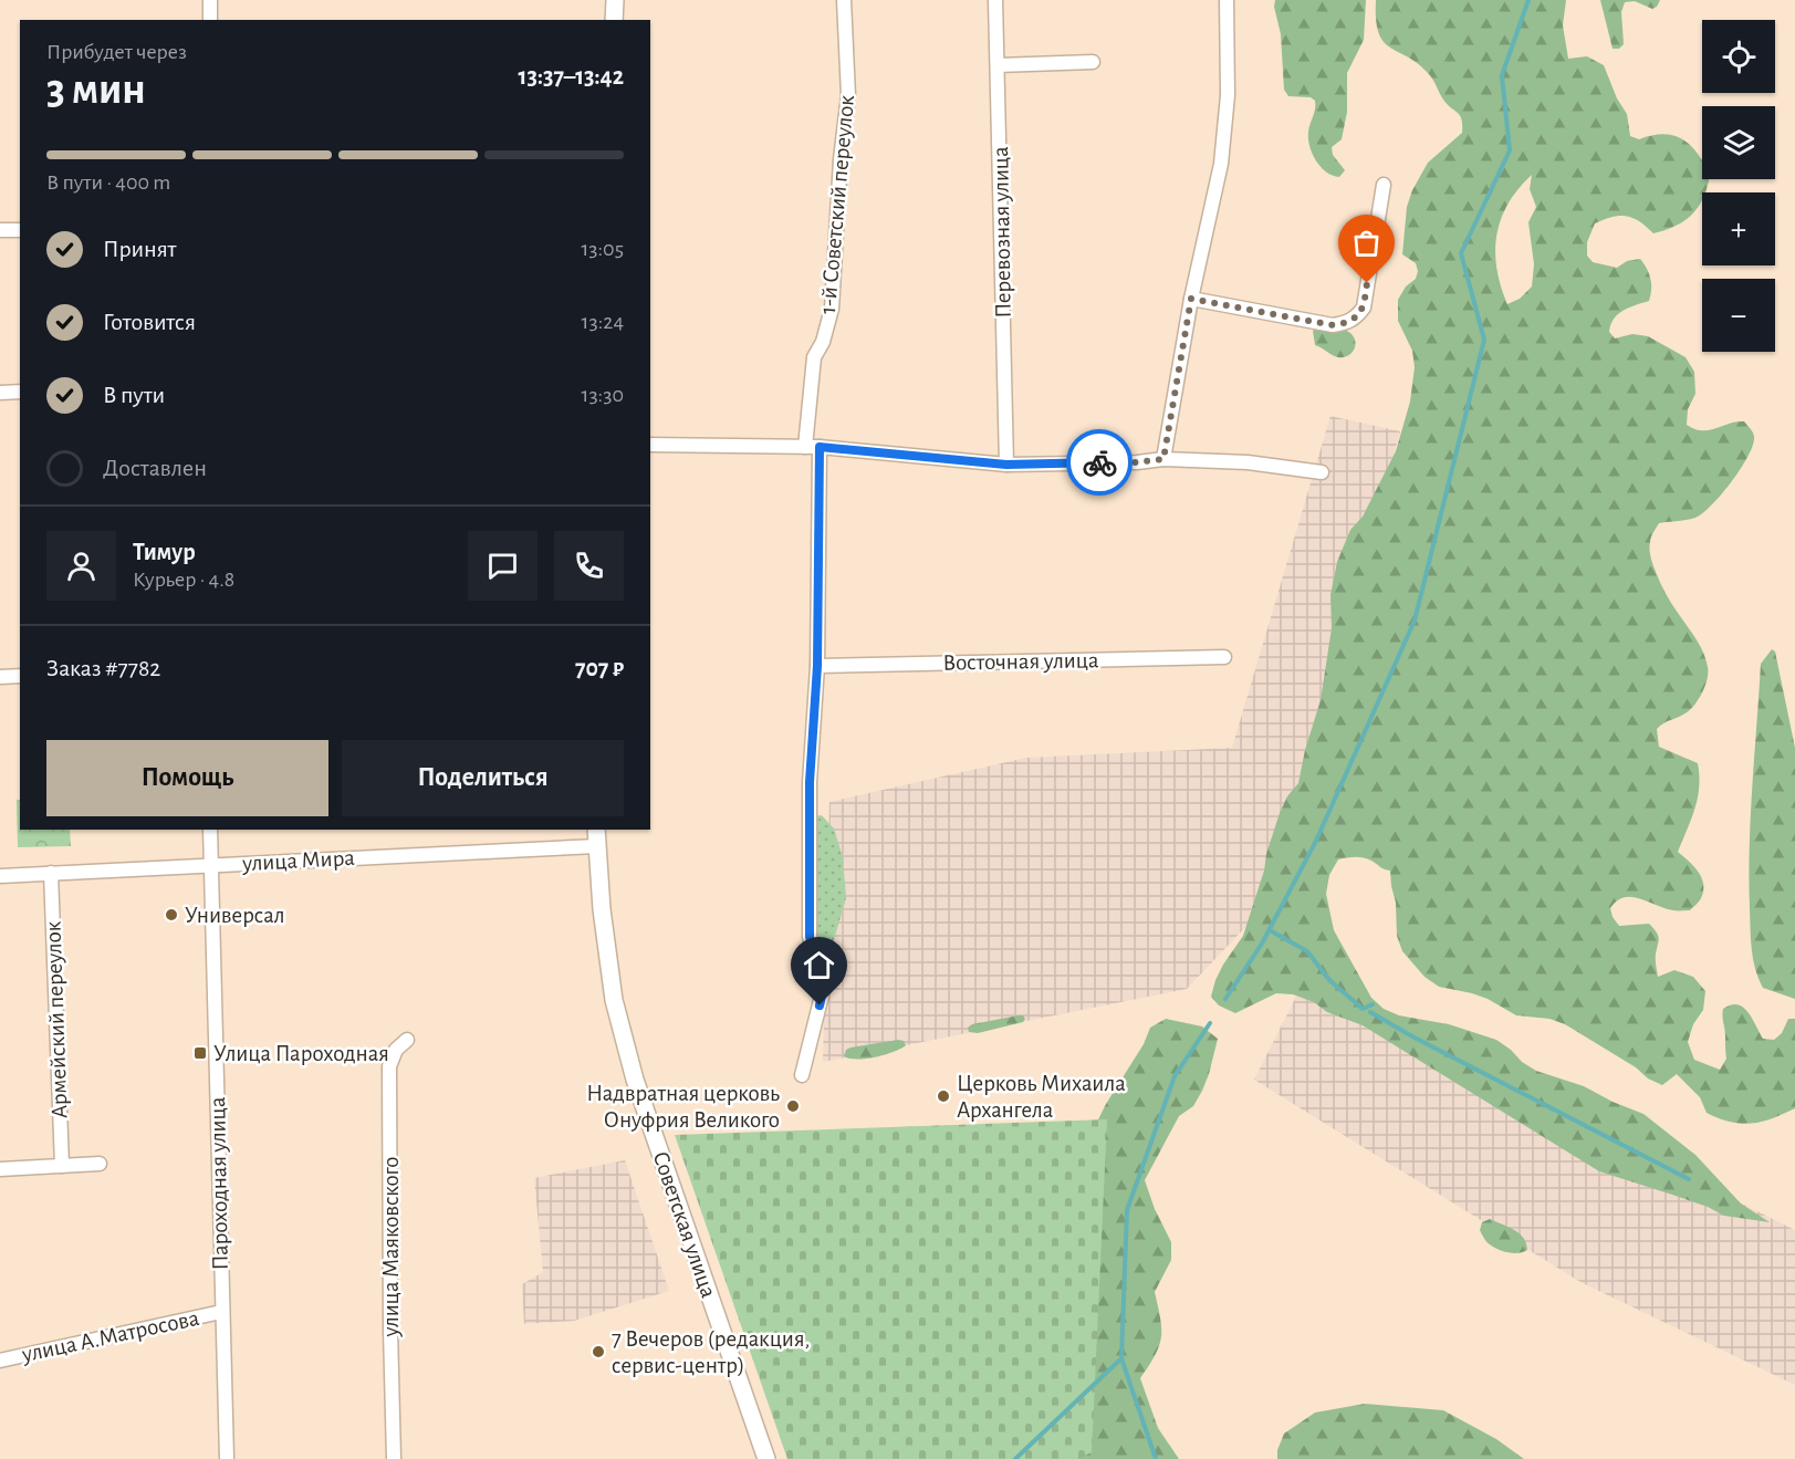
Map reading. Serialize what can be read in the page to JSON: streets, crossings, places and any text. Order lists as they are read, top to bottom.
{
  "streets": {
    "street": [
      "1-й Советский переулок",
      "Перевозная улица",
      "Восточная улица",
      "улица Мира",
      "Армейский переулок",
      "Пароходная улица",
      "Советская улица",
      "улица Маяковского",
      "улица А.Матросова"
    ]
  },
  "crossings": [
    ["улица Мира", "Армейский переулок"],
    ["улица Мира", "Пароходная улица"],
    ["улица Мира", "Советская улица"],
    ["Пароходная улица", "улица А.Матросова"]
  ],
  "places": {
    "other": [
      "Универсал",
      "Церковь Михаила Архангела",
      "Надвратная церковь Онуфрия Великого",
      "7 Вечеров (редакция, сервис-центр)"
    ],
    "transit": ["Улица Пароходная"]
  },
  "page": {
    "map_buttons": ["+", "−"],
    "heading": ["3 мин", "Прибудет через", "13:37–13:42"],
    "panel": [
      "Тимур",
      "Курьер · 4.8",
      "Заказ #7782",
      "707 ₽"
    ],
    "bar": "В пути · 400 m",
    "list": [
      ["Принят", "13:05"],
      ["Готовится", "13:24"],
      ["В пути", "13:30"],
      "Доставлен"
    ],
    "buttons": ["Помощь", "Поделиться"]
  }
}
